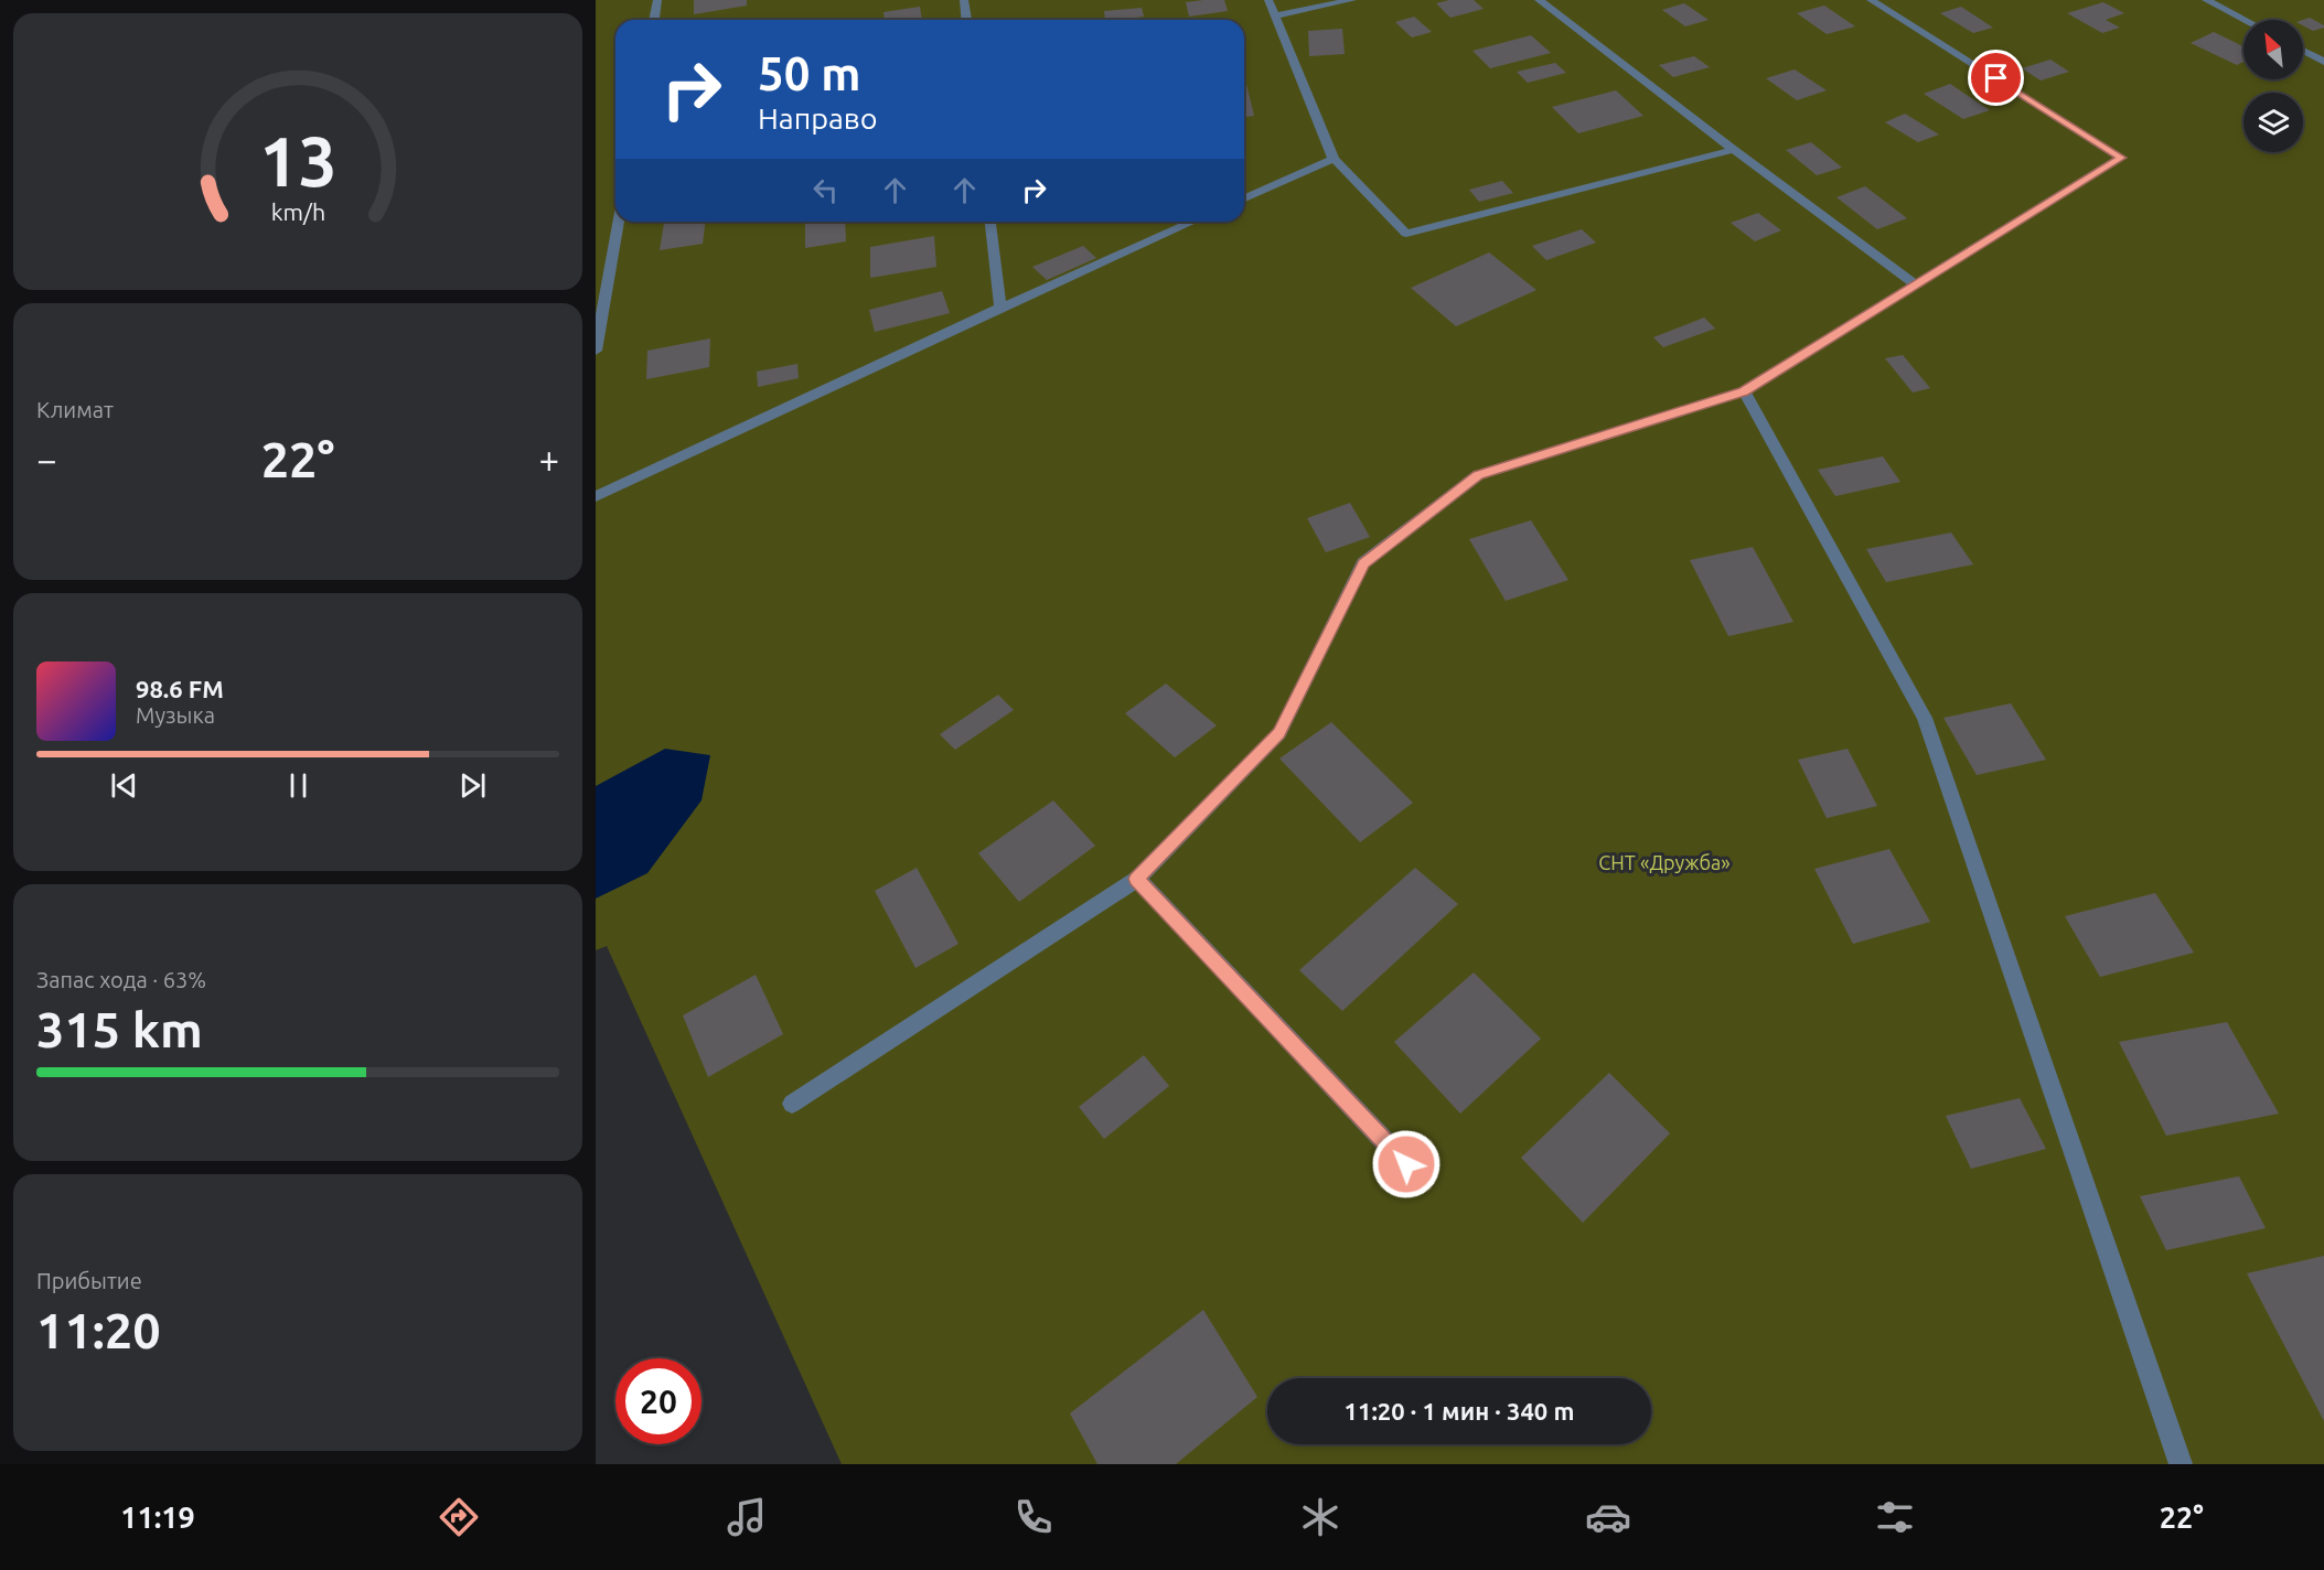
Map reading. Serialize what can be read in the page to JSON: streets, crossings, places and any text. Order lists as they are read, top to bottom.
{
  "parks": ["СНТ «Дружба»"],
  "north": "top left",
  "page": {
    "turn": ["50 m", "Направо"],
    "tile": [
      "Климат",
      ["Запас хода · 63%", "315 km"],
      ["Прибытие", "11:20"]
    ],
    "heat": ["−", "22°", "+"],
    "song": ["98.6 FM", "Музыка"],
    "limit": "20",
    "trip": "11:20 · 1 мин · 340 m",
    "tabs": ["11:19", "22°"],
    "gauge": ["13", "km/h"]
  }
}
